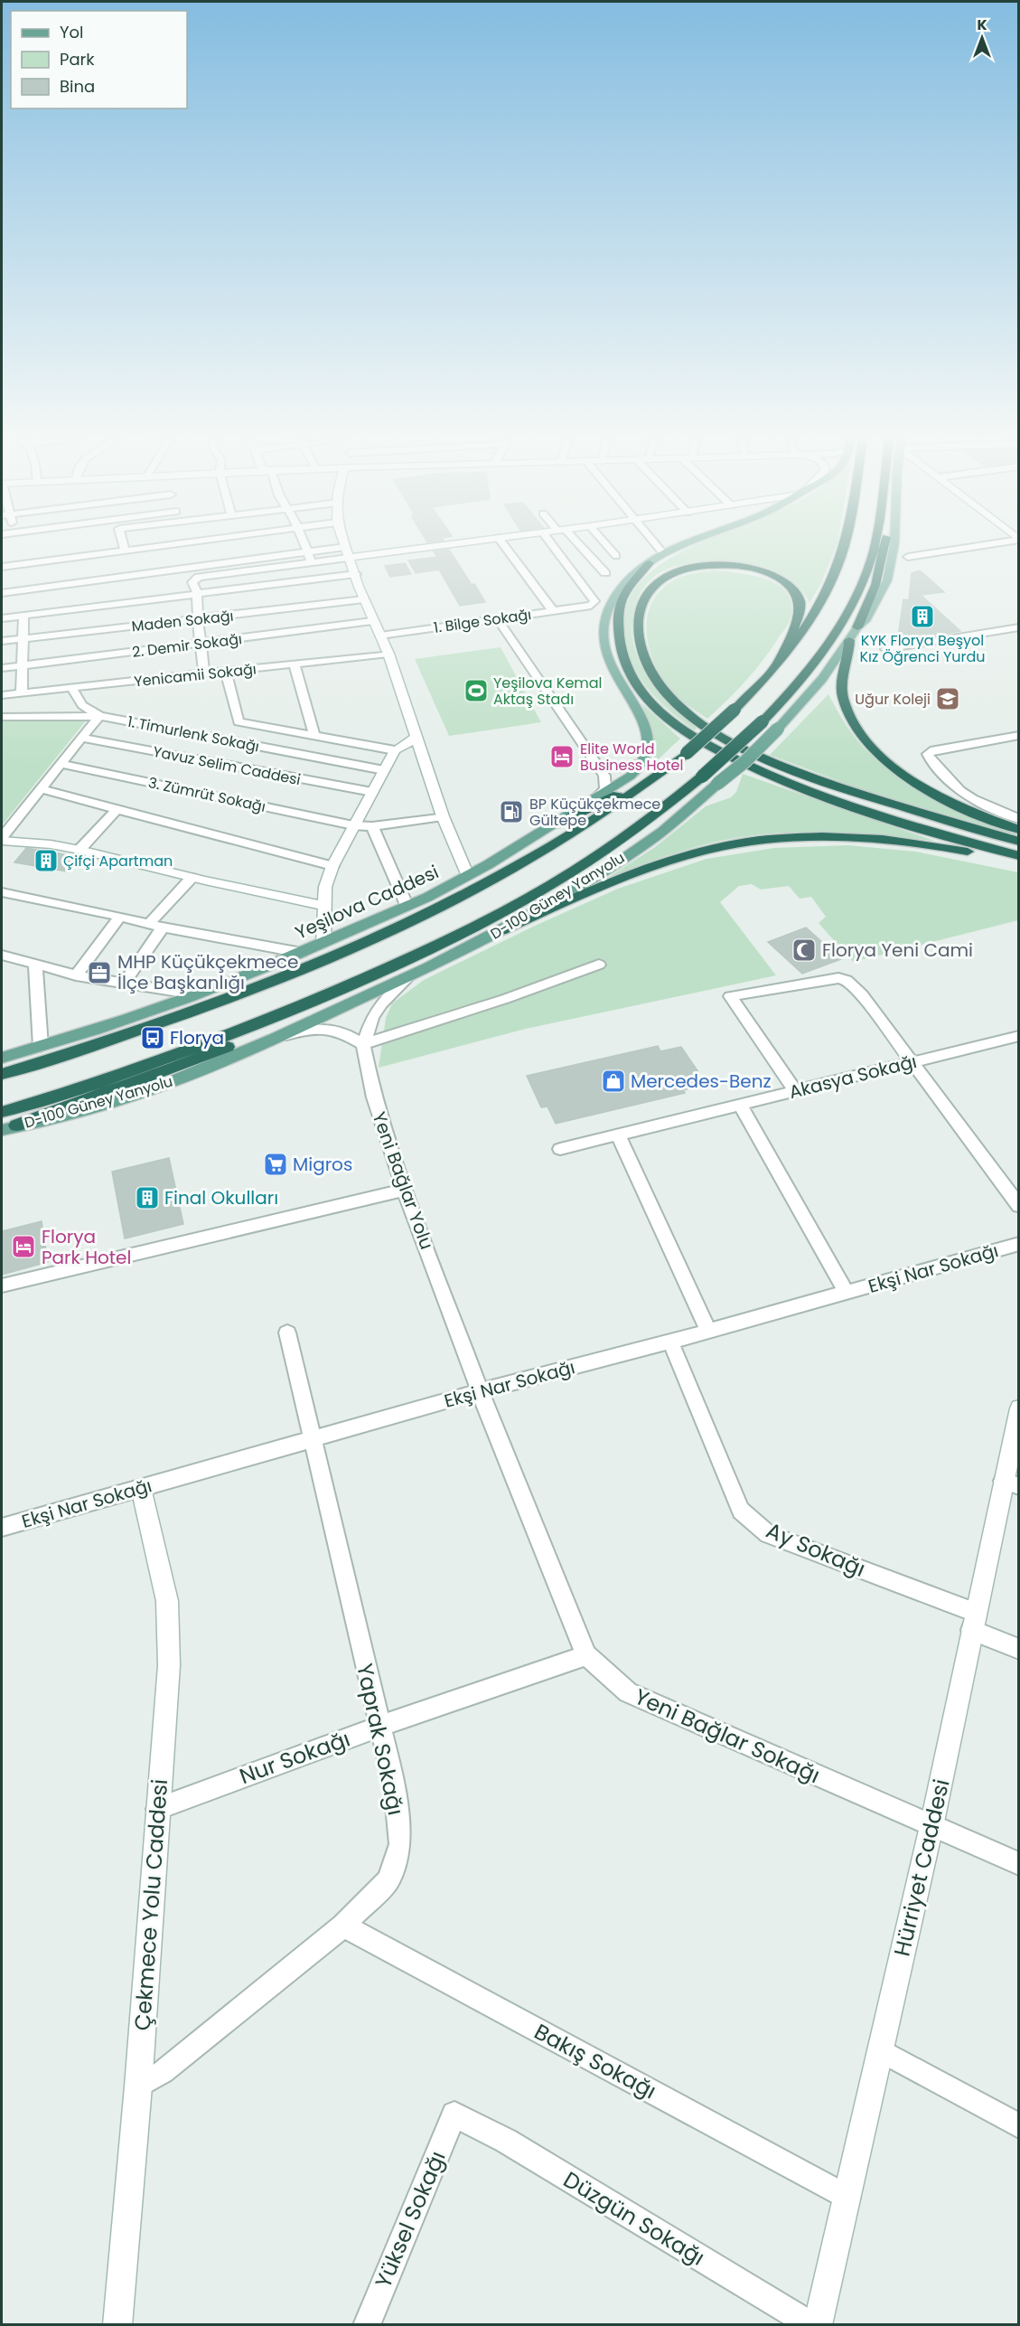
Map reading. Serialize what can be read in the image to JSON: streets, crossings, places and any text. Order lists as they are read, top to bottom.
{
  "streets": {
    "main road": ["D-100 Güney Yanyolu", "Yeşilova Caddesi"],
    "street": [
      "Maden Sokağı",
      "1. Bilge Sokağı",
      "2. Demir Sokağı",
      "Yenicamii Sokağı",
      "1. Timurlenk Sokağı",
      "Yavuz Selim Caddesi",
      "3. Zümrüt Sokağı",
      "Akasya Sokağı",
      "Yeni Bağlar Yolu",
      "Ekşi Nar Sokağı",
      "Ay Sokağı",
      "Yeni Bağlar Sokağı",
      "Yaprak Sokağı",
      "Nur Sokağı",
      "Hürriyet Caddesi",
      "Çekmece Yolu Caddesi",
      "Bakış Sokağı",
      "Düzgün Sokağı",
      "Yüksel Sokağı"
    ]
  },
  "crossings": [
    ["Yeni Bağlar Yolu", "Ekşi Nar Sokağı"],
    ["Yeni Bağlar Yolu", "Yeni Bağlar Sokağı"],
    ["Ekşi Nar Sokağı", "Ay Sokağı"],
    ["Ekşi Nar Sokağı", "Yeni Bağlar Sokağı"],
    ["Ekşi Nar Sokağı", "Yaprak Sokağı"],
    ["Ekşi Nar Sokağı", "Çekmece Yolu Caddesi"],
    ["Ay Sokağı", "Hürriyet Caddesi"],
    ["Yeni Bağlar Sokağı", "Nur Sokağı"],
    ["Yeni Bağlar Sokağı", "Hürriyet Caddesi"],
    ["Yaprak Sokağı", "Nur Sokağı"],
    ["Yaprak Sokağı", "Çekmece Yolu Caddesi"],
    ["Yaprak Sokağı", "Bakış Sokağı"],
    ["Nur Sokağı", "Çekmece Yolu Caddesi"],
    ["Hürriyet Caddesi", "Bakış Sokağı"],
    ["Düzgün Sokağı", "Yüksel Sokağı"]
  ],
  "places": {
    "building": ["KYK Florya Beşyol Kız Öğrenci Yurdu", "Çifçi Apartman", "Final Okulları"],
    "sports": ["Yeşilova Kemal Aktaş Stadı"],
    "school or university": ["Uğur Koleji"],
    "hotel": ["Elite World Business Hotel", "Florya Park Hotel"],
    "fuel station": ["BP Küçükçekmece Gültepe"],
    "mosque": ["Florya Yeni Cami"],
    "office": ["MHP Küçükçekmece İlçe Başkanlığı"],
    "bus stop": ["Florya"],
    "shop": ["Mercedes-Benz"],
    "supermarket": ["Migros"]
  },
  "legend": ["Yol", "Park", "Bina"],
  "north": "top"
}
